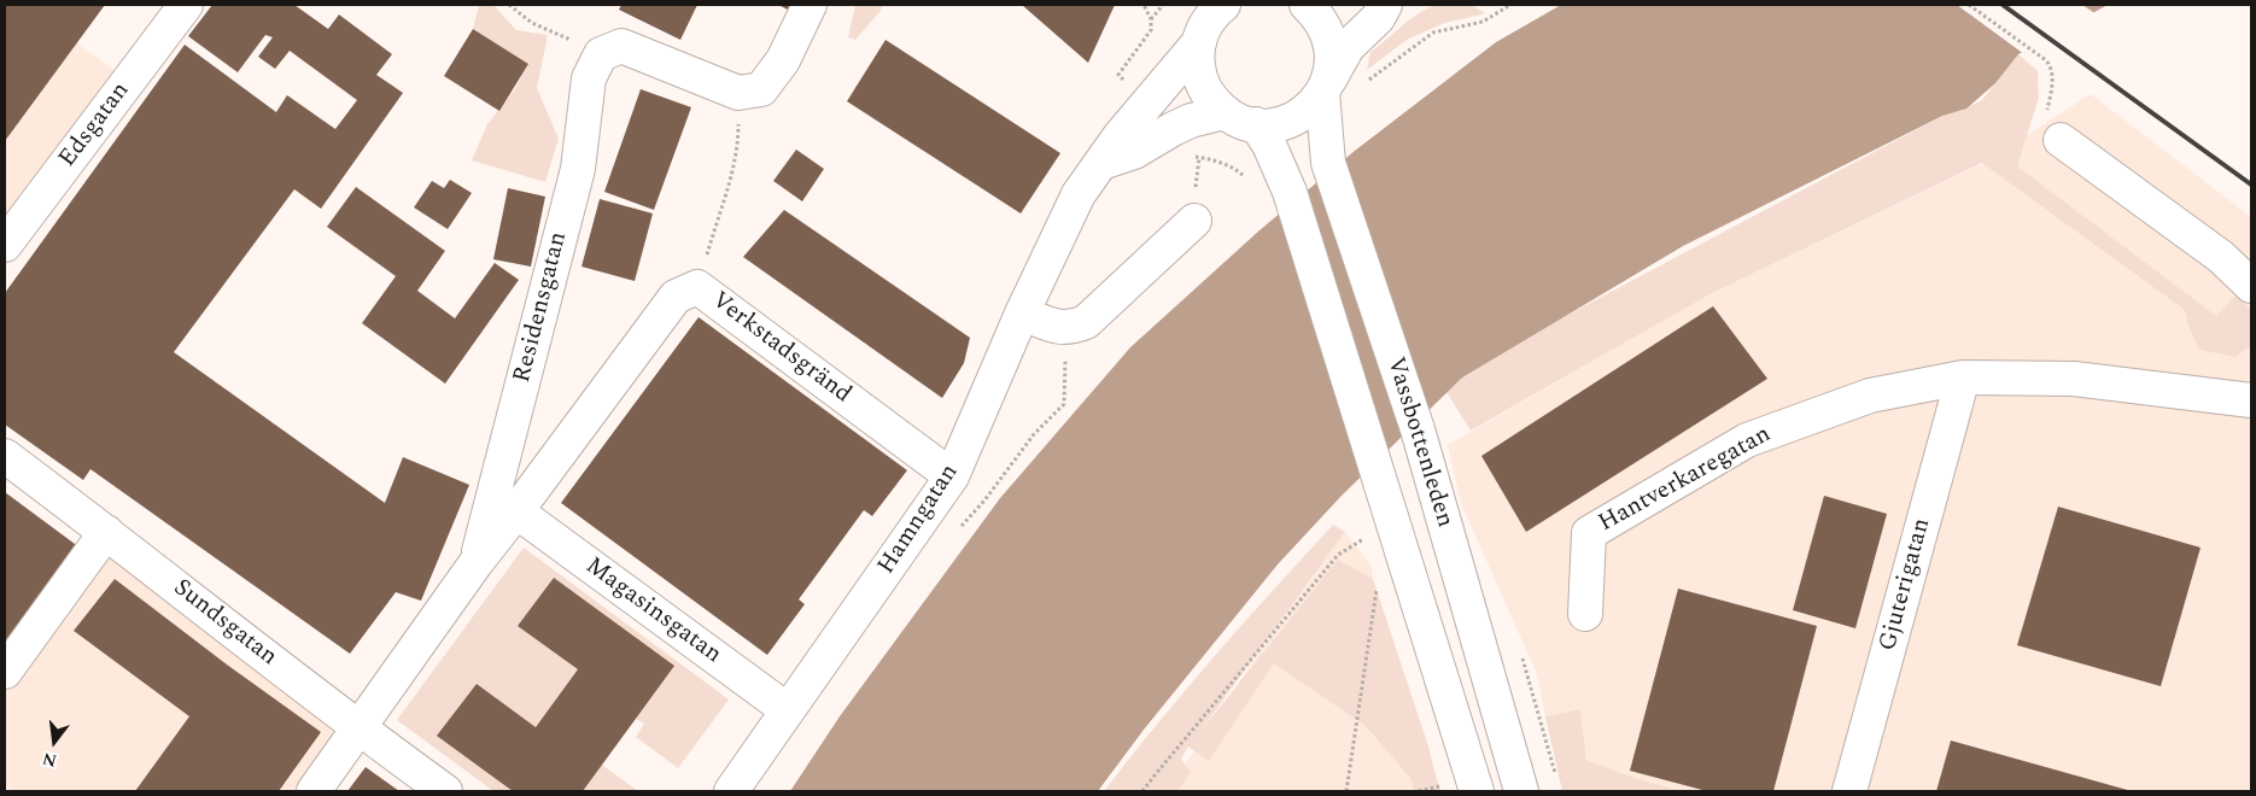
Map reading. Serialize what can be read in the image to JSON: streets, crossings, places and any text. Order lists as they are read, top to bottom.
{
  "streets": {
    "street": [
      "Edsgatan",
      "Residensgatan",
      "Verkstadsgränd",
      "Vassbottenleden",
      "Hantverkaregatan",
      "Hamngatan",
      "Gjuterigatan",
      "Magasinsgatan",
      "Sundsgatan"
    ]
  },
  "crossings": [
    ["Residensgatan", "Verkstadsgränd"],
    ["Residensgatan", "Magasinsgatan"],
    ["Residensgatan", "Sundsgatan"],
    ["Verkstadsgränd", "Hamngatan"],
    ["Verkstadsgränd", "Magasinsgatan"],
    ["Hantverkaregatan", "Gjuterigatan"],
    ["Hamngatan", "Magasinsgatan"]
  ],
  "north": "bottom"
}
